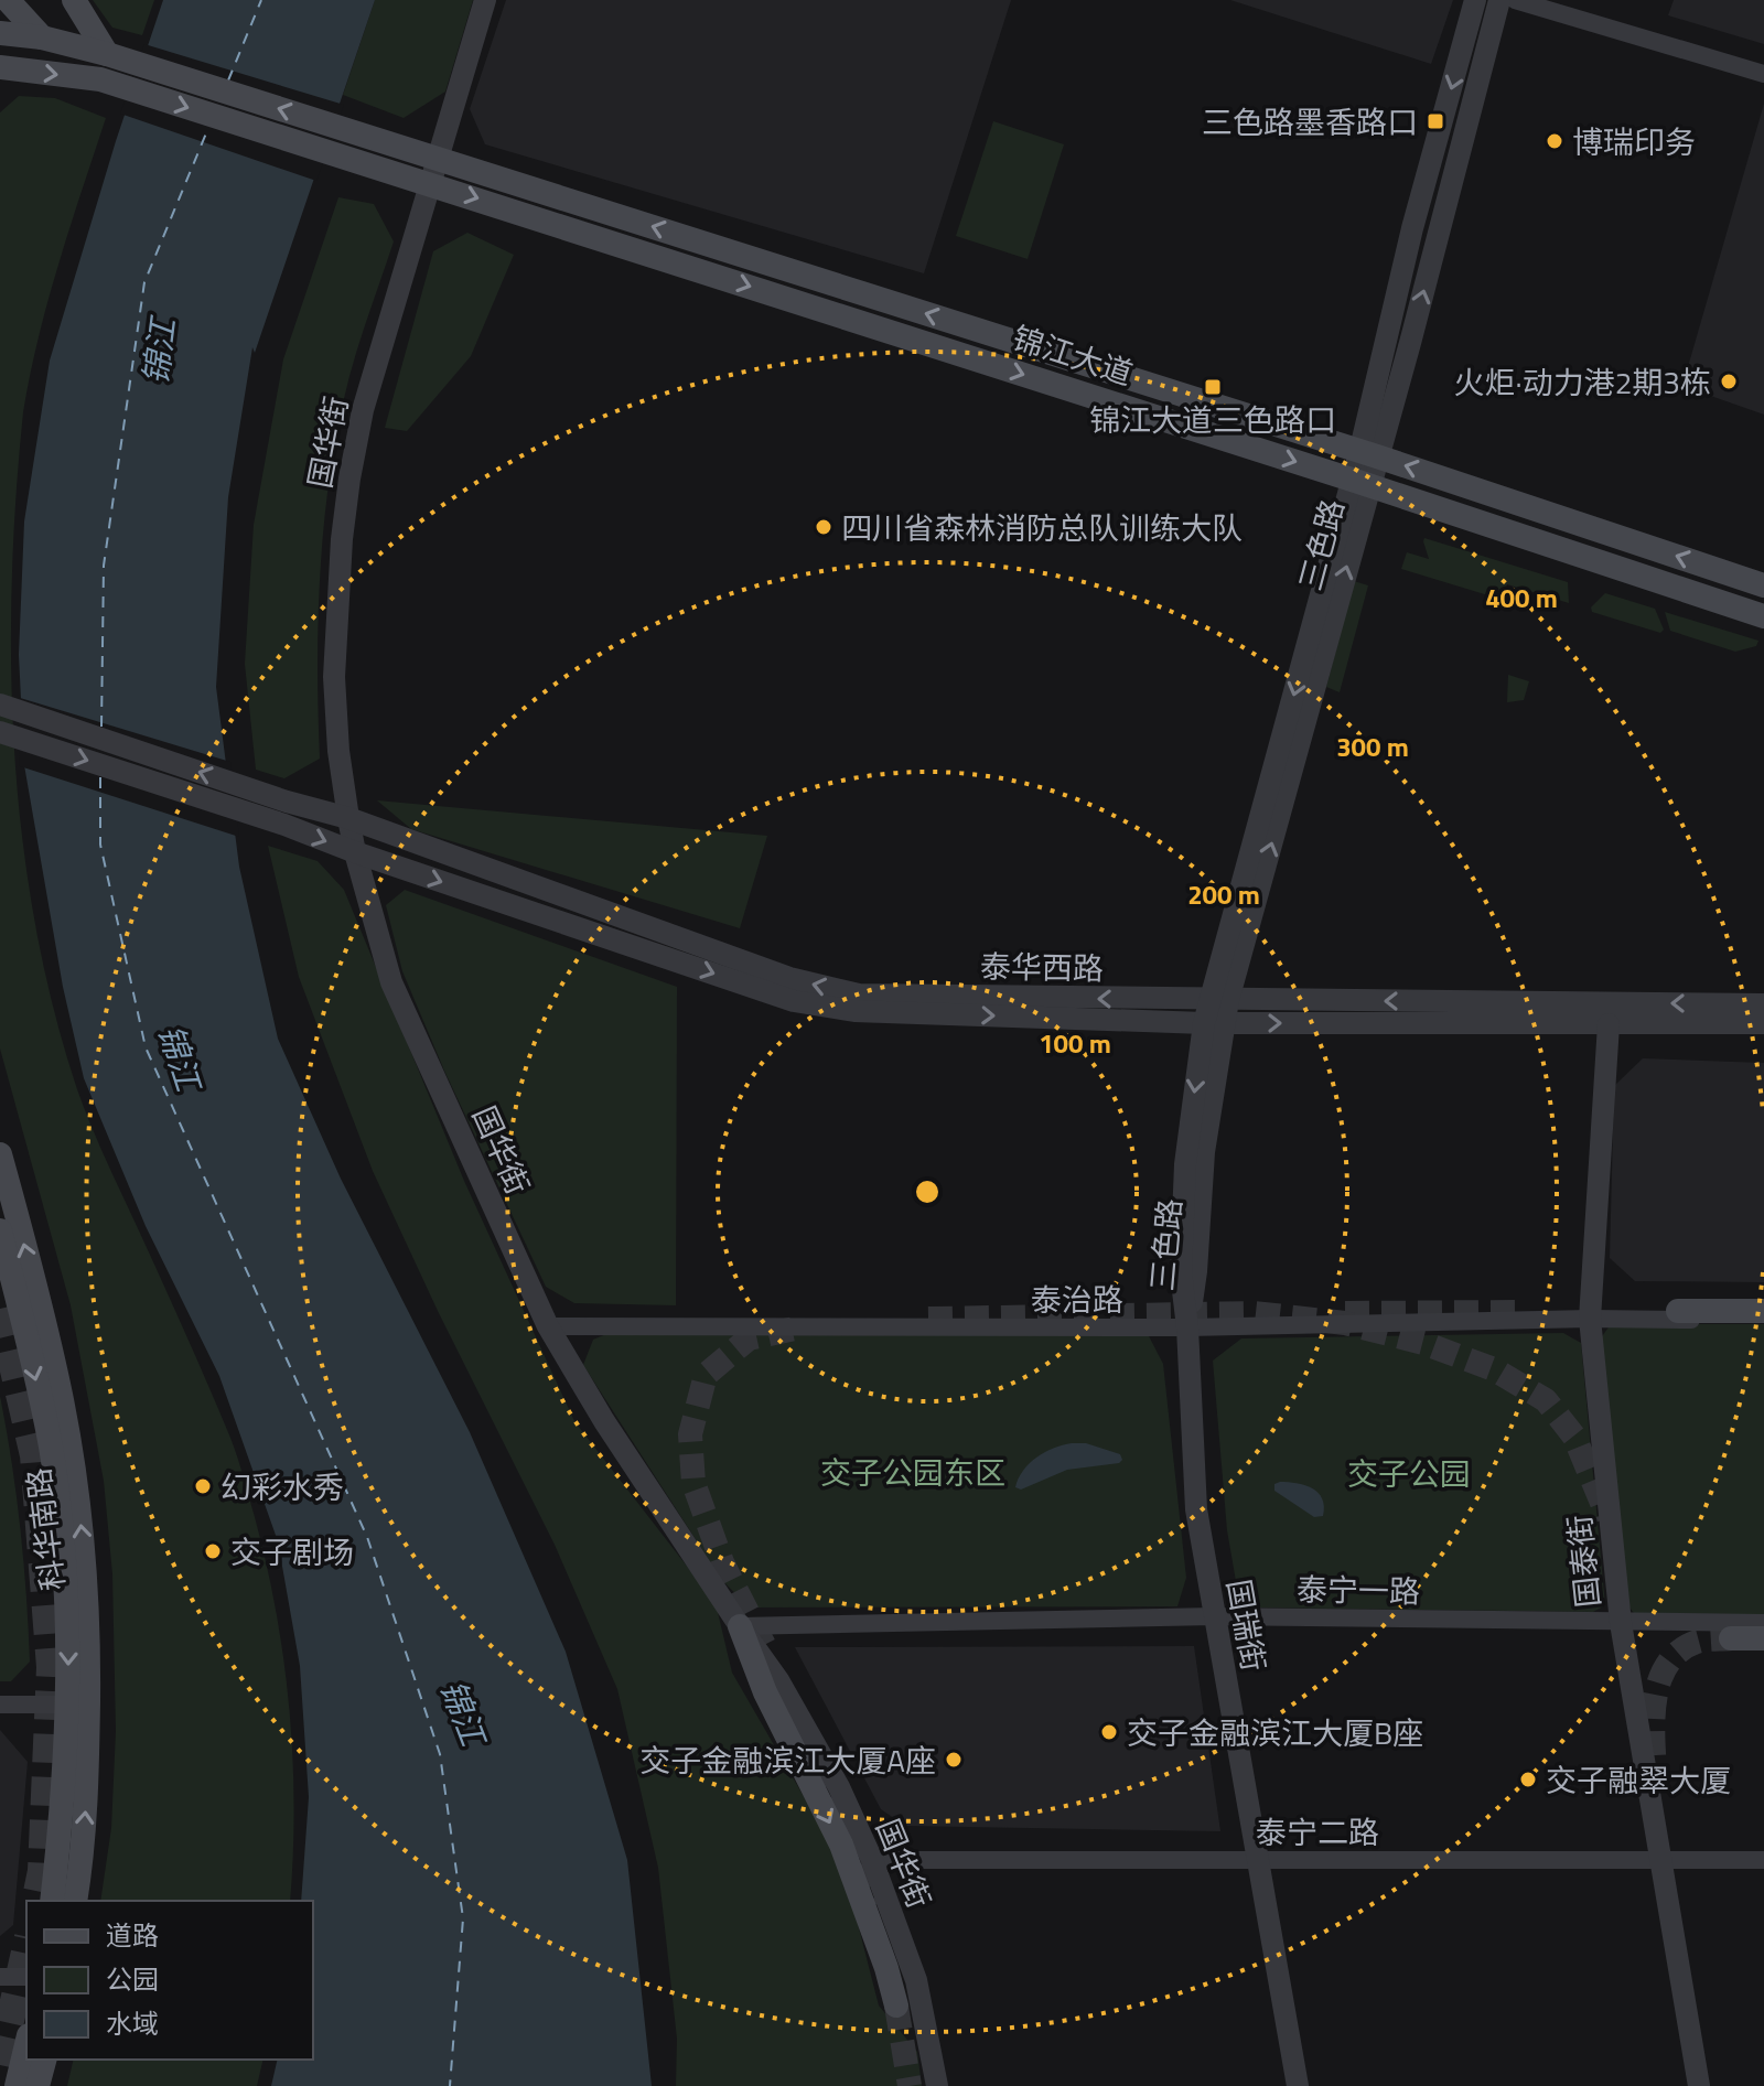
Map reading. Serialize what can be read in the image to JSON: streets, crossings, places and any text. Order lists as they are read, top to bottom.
{
  "streets": {
    "main road": ["锦江大道", "科华南路"],
    "street": [
      "国华街",
      "三色路",
      "泰华西路",
      "泰治路",
      "国泰街",
      "泰宁一路",
      "国瑞街",
      "泰宁二路"
    ]
  },
  "crossings": [
    ["锦江大道", "国华街"],
    ["锦江大道", "三色路"],
    ["国华街", "泰华西路"],
    ["国华街", "泰治路"],
    ["国华街", "泰宁一路"],
    ["国华街", "泰宁二路"],
    ["三色路", "泰华西路"],
    ["三色路", "泰治路"],
    ["三色路", "国瑞街"],
    ["泰华西路", "国泰街"],
    ["泰治路", "国泰街"],
    ["泰治路", "国瑞街"],
    ["国泰街", "泰宁一路"],
    ["国泰街", "泰宁二路"],
    ["泰宁一路", "国瑞街"],
    ["国瑞街", "泰宁二路"]
  ],
  "water": ["锦江"],
  "parks": ["交子公园东区", "交子公园"],
  "places": {
    "transit": ["三色路墨香路口", "锦江大道三色路口"],
    "other": [
      "博瑞印务",
      "火炬·动力港2期3栋",
      "四川省森林消防总队训练大队",
      "幻彩水秀",
      "交子剧场",
      "交子金融滨江大厦B座",
      "交子金融滨江大厦A座",
      "交子融翠大厦"
    ]
  },
  "legend": ["道路", "公园", "水域"],
  "rings": [
    "400 m",
    "300 m",
    "200 m",
    "100 m"
  ]
}
